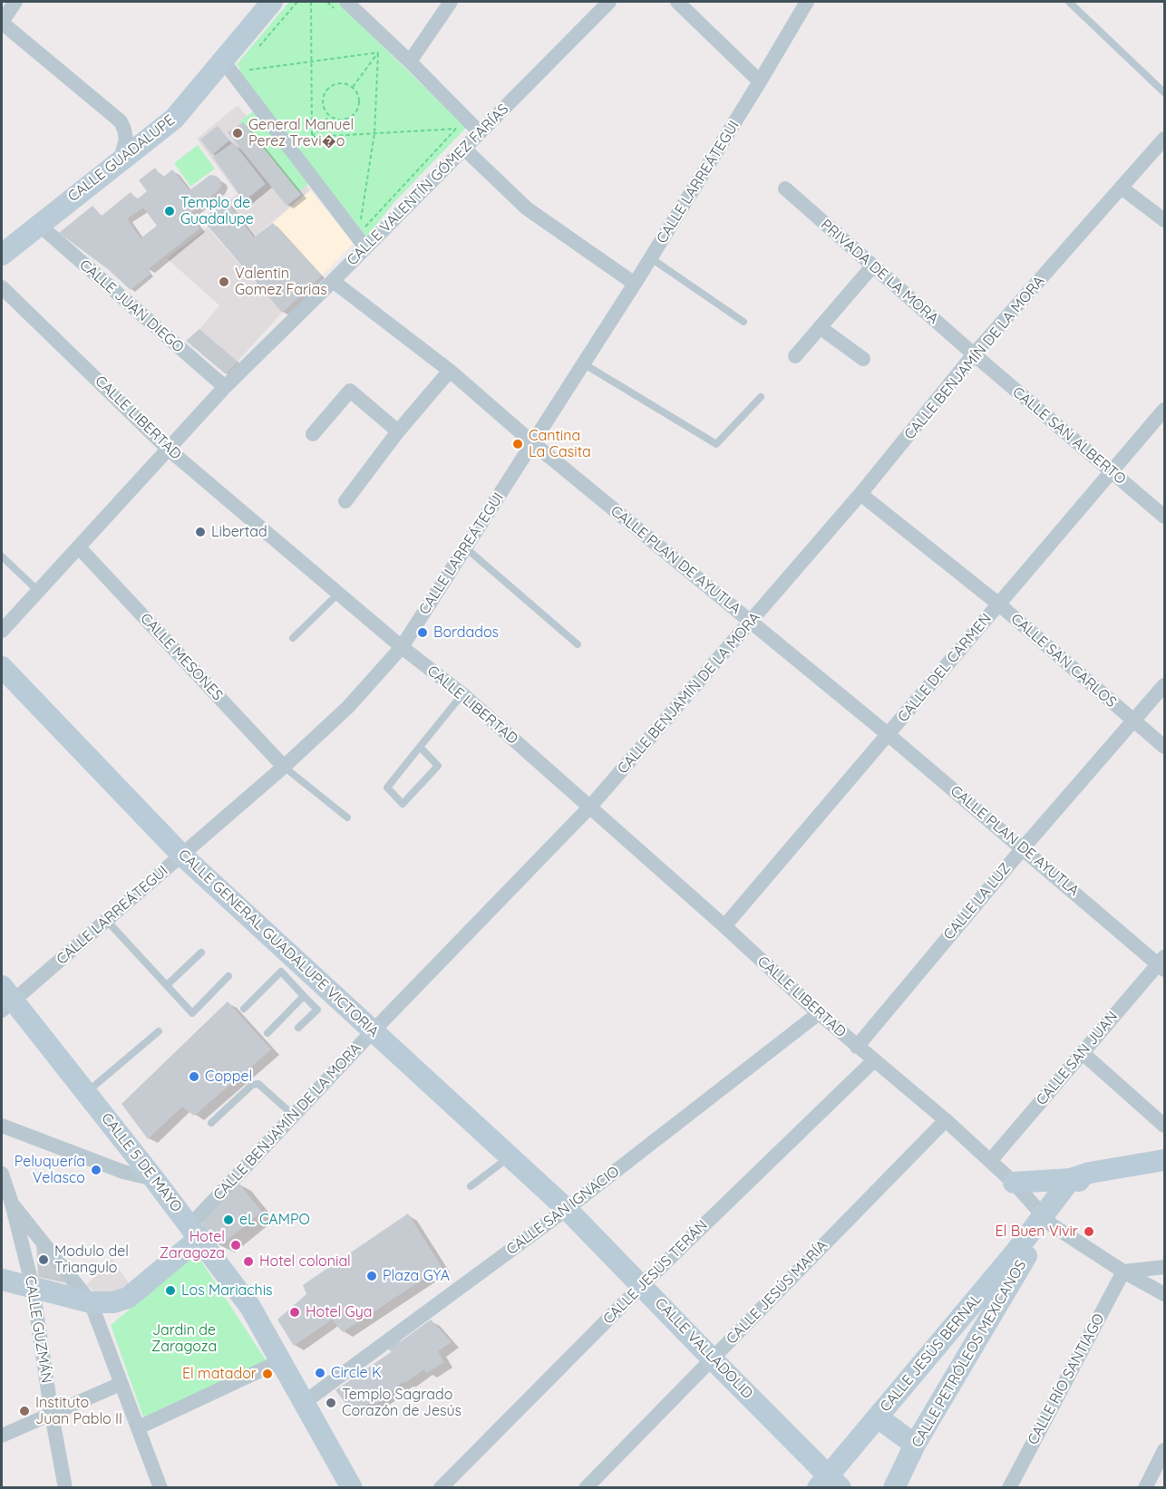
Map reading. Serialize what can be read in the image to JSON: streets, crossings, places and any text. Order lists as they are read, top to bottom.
{
  "streets": {
    "street": [
      "CALLE GUADALUPE",
      "CALLE LARREÁTEGUI",
      "CALLE VALENTÍN GÓMEZ FARÍAS",
      "PRIVADA DE LA MORA",
      "CALLE JUAN DIEGO",
      "CALLE BENJAMÍN DE LA MORA",
      "CALLE LIBERTAD",
      "CALLE SAN ALBERTO",
      "CALLE PLAN DE AYUTLA",
      "CALLE MESONES",
      "CALLE SAN CARLOS",
      "CALLE DEL CARMEN",
      "CALLE LA LUZ",
      "CALLE GENERAL GUADALUPE VICTORIA",
      "CALLE SAN JUAN",
      "CALLE 5 DE MAYO",
      "CALLE SAN IGNACIO",
      "CALLE JESÚS TERÁN",
      "CALLE JESÚS MARÍA",
      "CALLE GUZMÁN",
      "CALLE VALLADOLID",
      "CALLE JESÚS BERNAL",
      "CALLE PETRÓLEOS MEXICANOS",
      "CALLE RÍO SANTIAGO"
    ]
  },
  "crossings": [
    ["CALLE GUADALUPE", "CALLE JUAN DIEGO"],
    ["CALLE LARREÁTEGUI", "CALLE LIBERTAD"],
    ["CALLE LARREÁTEGUI", "CALLE PLAN DE AYUTLA"],
    ["CALLE LARREÁTEGUI", "CALLE MESONES"],
    ["CALLE LARREÁTEGUI", "CALLE GENERAL GUADALUPE VICTORIA"],
    ["CALLE LARREÁTEGUI", "CALLE 5 DE MAYO"],
    ["CALLE VALENTÍN GÓMEZ FARÍAS", "CALLE JUAN DIEGO"],
    ["CALLE VALENTÍN GÓMEZ FARÍAS", "CALLE LIBERTAD"],
    ["CALLE VALENTÍN GÓMEZ FARÍAS", "CALLE PLAN DE AYUTLA"],
    ["CALLE VALENTÍN GÓMEZ FARÍAS", "CALLE MESONES"],
    ["PRIVADA DE LA MORA", "CALLE BENJAMÍN DE LA MORA"],
    ["PRIVADA DE LA MORA", "CALLE SAN ALBERTO"],
    ["CALLE BENJAMÍN DE LA MORA", "CALLE LIBERTAD"],
    ["CALLE BENJAMÍN DE LA MORA", "CALLE SAN ALBERTO"],
    ["CALLE BENJAMÍN DE LA MORA", "CALLE PLAN DE AYUTLA"],
    ["CALLE BENJAMÍN DE LA MORA", "CALLE SAN CARLOS"],
    ["CALLE BENJAMÍN DE LA MORA", "CALLE GENERAL GUADALUPE VICTORIA"],
    ["CALLE BENJAMÍN DE LA MORA", "CALLE 5 DE MAYO"],
    ["CALLE LIBERTAD", "CALLE DEL CARMEN"],
    ["CALLE LIBERTAD", "CALLE LA LUZ"],
    ["CALLE LIBERTAD", "CALLE SAN IGNACIO"],
    ["CALLE LIBERTAD", "CALLE JESÚS TERÁN"],
    ["CALLE LIBERTAD", "CALLE JESÚS MARÍA"],
    ["CALLE SAN ALBERTO", "CALLE DEL CARMEN"],
    ["CALLE PLAN DE AYUTLA", "CALLE DEL CARMEN"],
    ["CALLE PLAN DE AYUTLA", "CALLE LA LUZ"],
    ["CALLE PLAN DE AYUTLA", "CALLE SAN JUAN"],
    ["CALLE SAN CARLOS", "CALLE DEL CARMEN"],
    ["CALLE SAN CARLOS", "CALLE LA LUZ"],
    ["CALLE GENERAL GUADALUPE VICTORIA", "CALLE SAN IGNACIO"],
    ["CALLE GENERAL GUADALUPE VICTORIA", "CALLE VALLADOLID"],
    ["CALLE 5 DE MAYO", "CALLE SAN IGNACIO"],
    ["CALLE SAN IGNACIO", "CALLE VALLADOLID"],
    ["CALLE JESÚS TERÁN", "CALLE VALLADOLID"],
    ["CALLE JESÚS MARÍA", "CALLE VALLADOLID"],
    ["CALLE VALLADOLID", "CALLE JESÚS BERNAL"],
    ["CALLE JESÚS BERNAL", "CALLE PETRÓLEOS MEXICANOS"]
  ],
  "parks": ["Jardin de Zaragoza"],
  "places": [
    "General Manuel Perez Trevi�o",
    "Templo de Guadalupe",
    "Valentin Gomez Farias",
    "Cantina La Casita",
    "Libertad",
    "Bordados",
    "Coppel",
    "Peluquería Velasco",
    "eL CAMPO",
    "El Buen Vivir",
    "Hotel Zaragoza",
    "Modulo del Triangulo",
    "Hotel colonial",
    "Plaza GYA",
    "Los Mariachis",
    "Hotel Gya",
    "Circle K",
    "El matador",
    "Templo Sagrado Corazón de Jesús",
    "Instituto Juan Pablo II"
  ]
}
